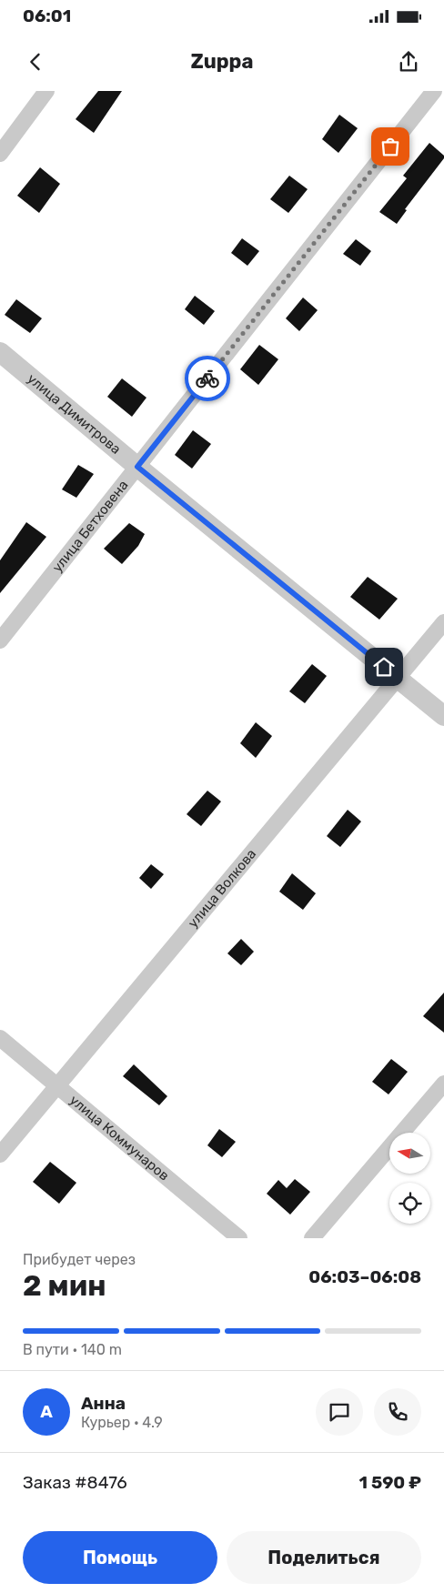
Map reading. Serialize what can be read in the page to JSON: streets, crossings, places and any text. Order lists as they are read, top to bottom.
{
  "streets": {
    "street": [
      "улица Димитрова",
      "улица Бетховена",
      "улица Волкова",
      "улица Коммунаров"
    ]
  },
  "crossings": [
    ["улица Димитрова", "улица Бетховена"],
    ["улица Димитрова", "улица Волкова"],
    ["улица Волкова", "улица Коммунаров"]
  ],
  "north": "left",
  "page": {
    "status": "06:01",
    "header": "Zuppa",
    "heading": ["2 мин", "Прибудет через", "06:03–06:08"],
    "panel": [
      "Анна",
      "Курьер · 4.9",
      "Заказ #8476",
      "1 590 ₽"
    ],
    "bar": "В пути · 140 m",
    "round": "А",
    "buttons": ["Помощь", "Поделиться"]
  }
}
